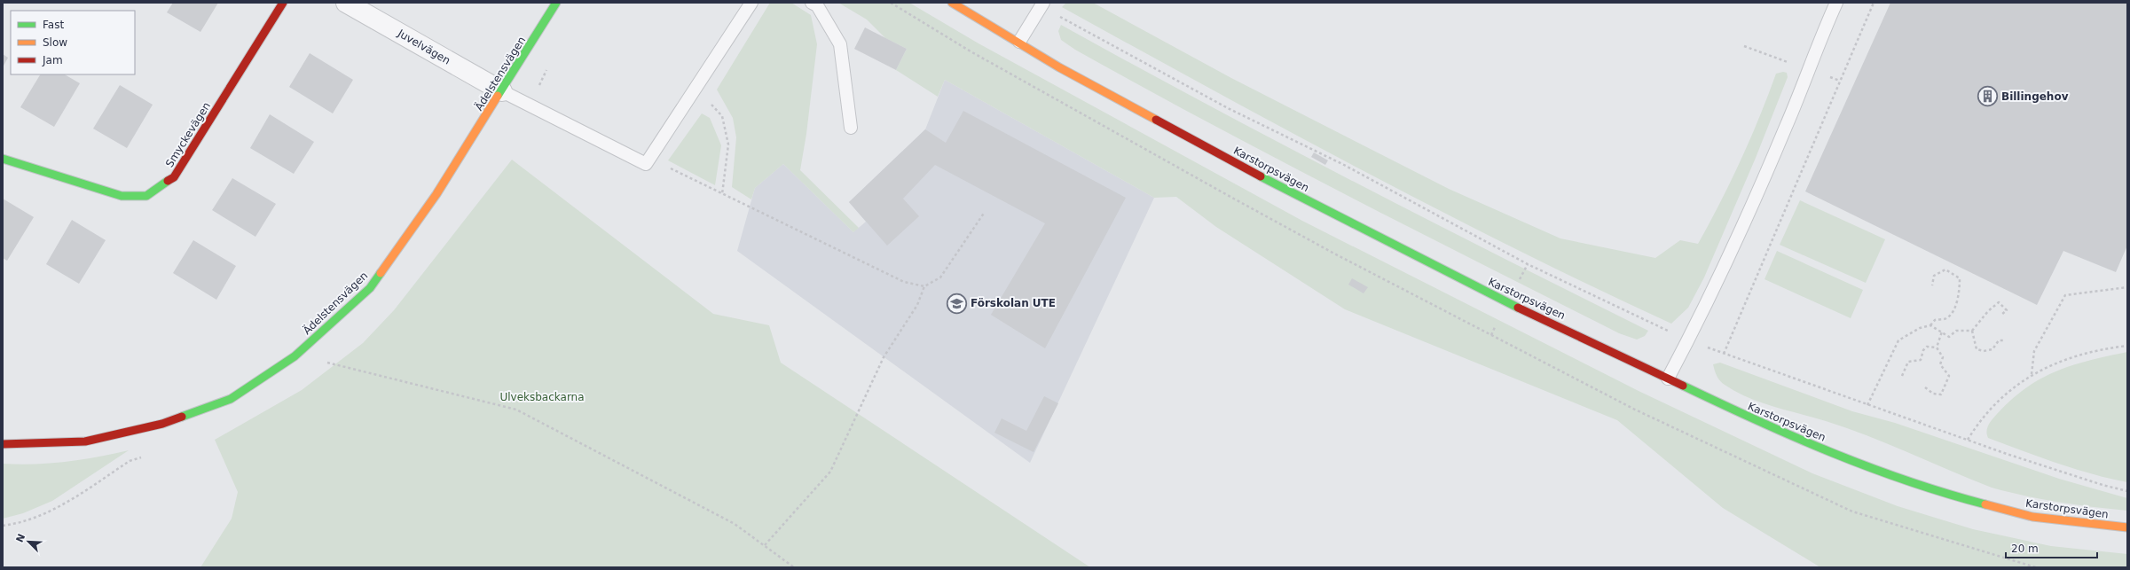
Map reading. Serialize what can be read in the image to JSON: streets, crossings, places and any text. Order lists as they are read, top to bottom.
{
  "streets": {
    "main road": ["Ädelstensvägen", "Smyckevägen", "Karstorpsvägen"],
    "street": ["Juvelvägen"]
  },
  "crossings": [
    ["Juvelvägen", "Ädelstensvägen"]
  ],
  "parks": ["Ulveksbackarna"],
  "places": {
    "building": ["Billingehov"],
    "school or university": ["Förskolan UTE"]
  },
  "legend": ["Fast", "Slow", "Jam"],
  "scale_bar": "20 m",
  "north": "top left"
}
